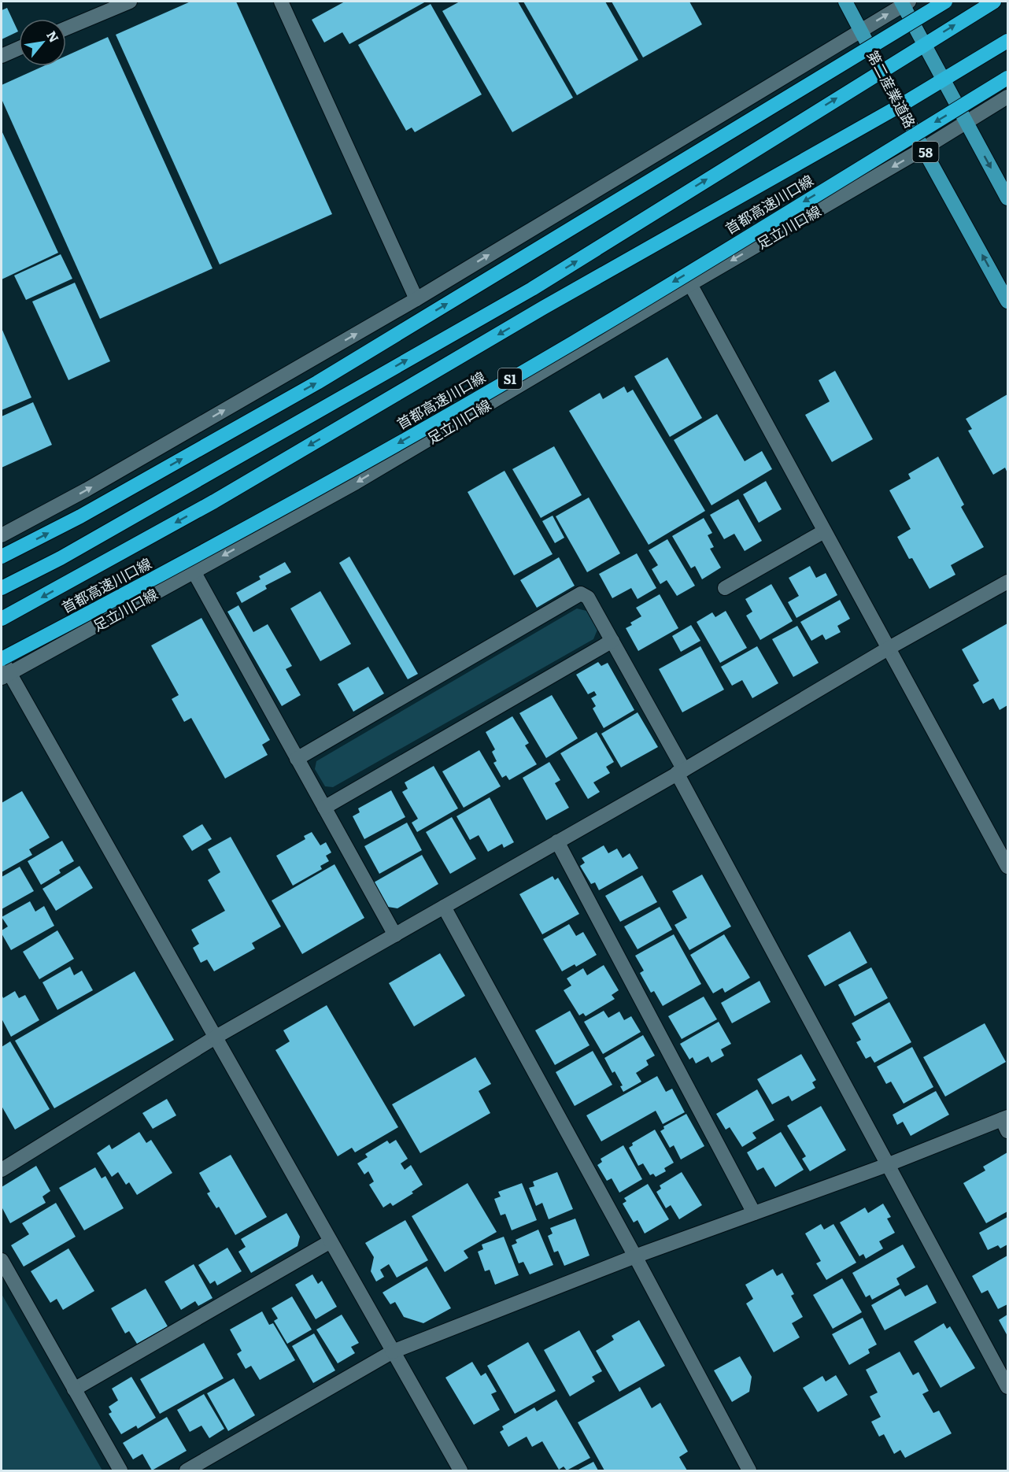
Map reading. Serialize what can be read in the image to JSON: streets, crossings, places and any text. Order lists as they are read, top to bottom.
{
  "streets": {
    "highway": ["首都高速川口線", "S1"],
    "main road": ["第二産業道路", "58"],
    "street": ["足立川口線"]
  },
  "crossings": [
    ["第二産業道路", "足立川口線"]
  ],
  "north": "top right"
}
